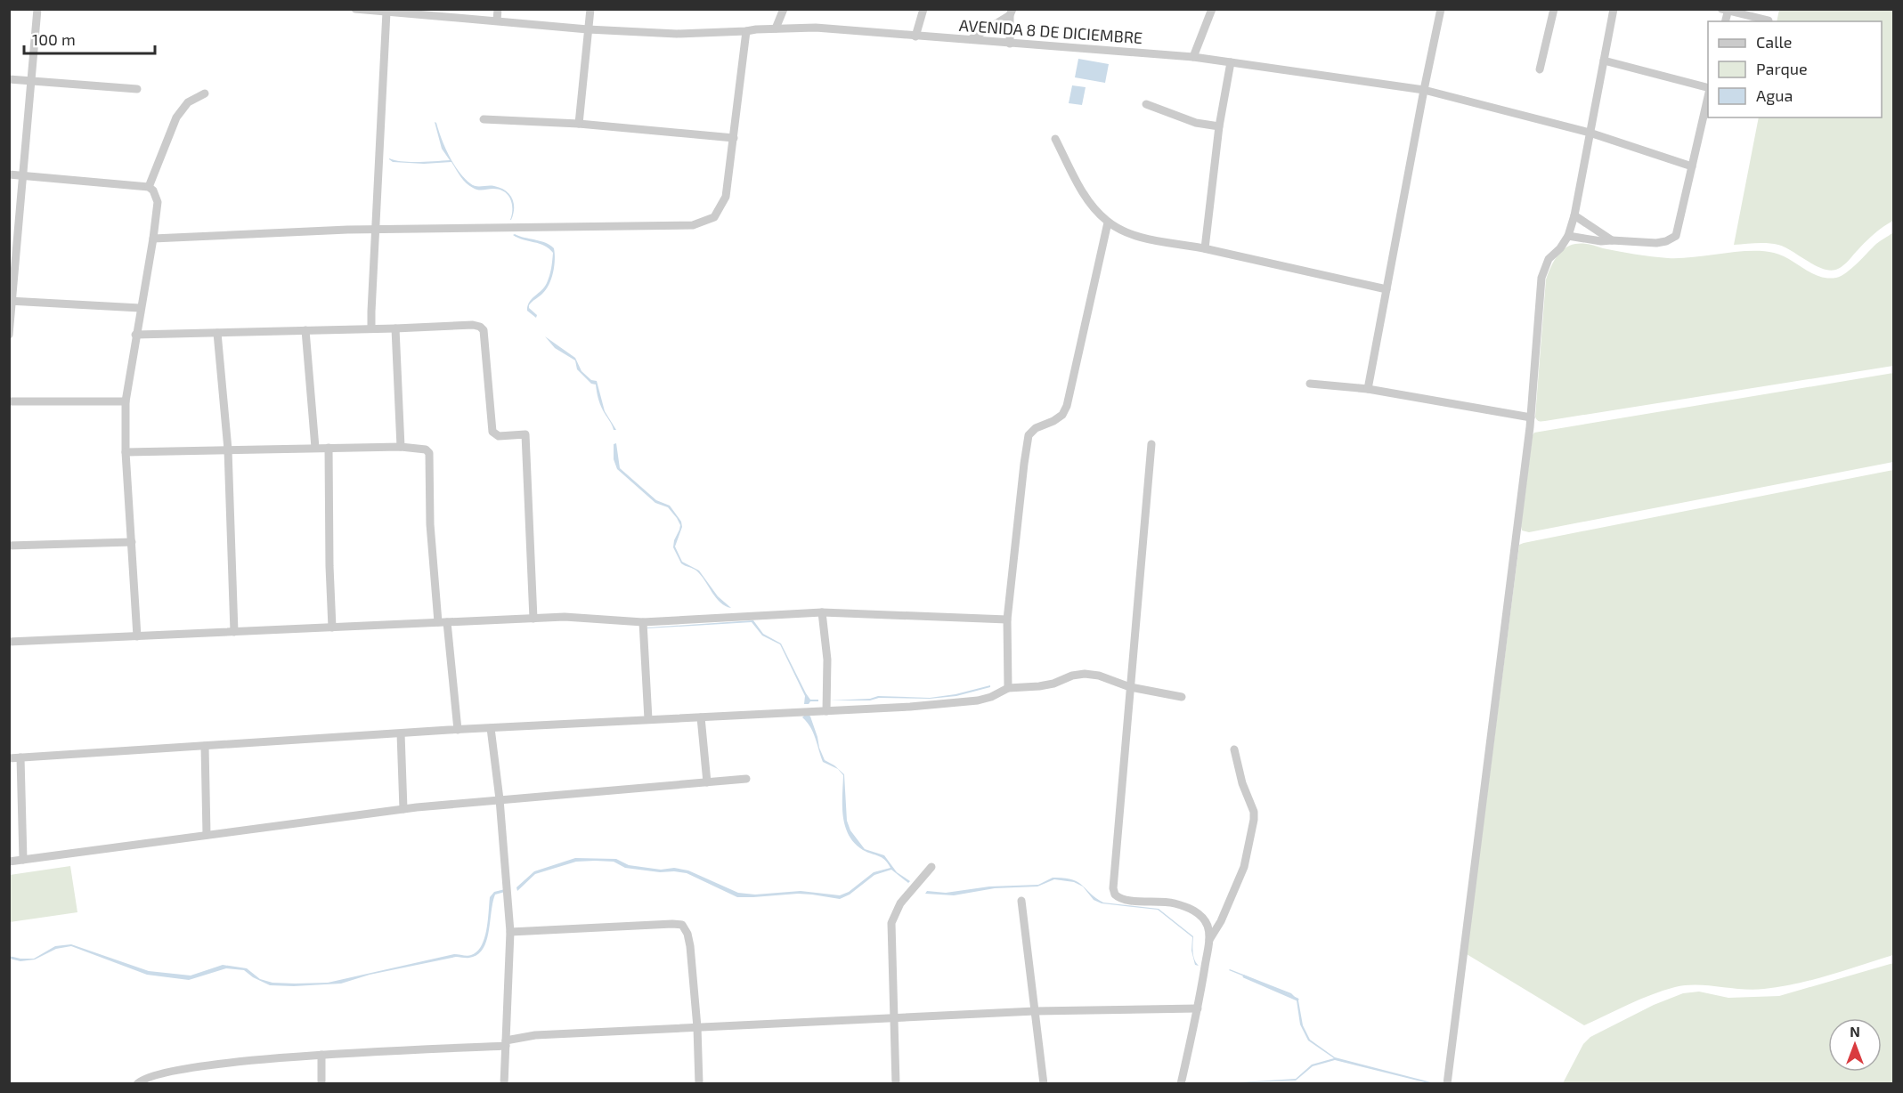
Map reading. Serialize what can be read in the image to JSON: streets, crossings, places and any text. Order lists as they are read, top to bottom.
{
  "streets": {
    "street": ["AVENIDA 8 DE DICIEMBRE"]
  },
  "legend": ["Calle", "Parque", "Agua"],
  "scale_bar": "100 m",
  "north": "top"
}
